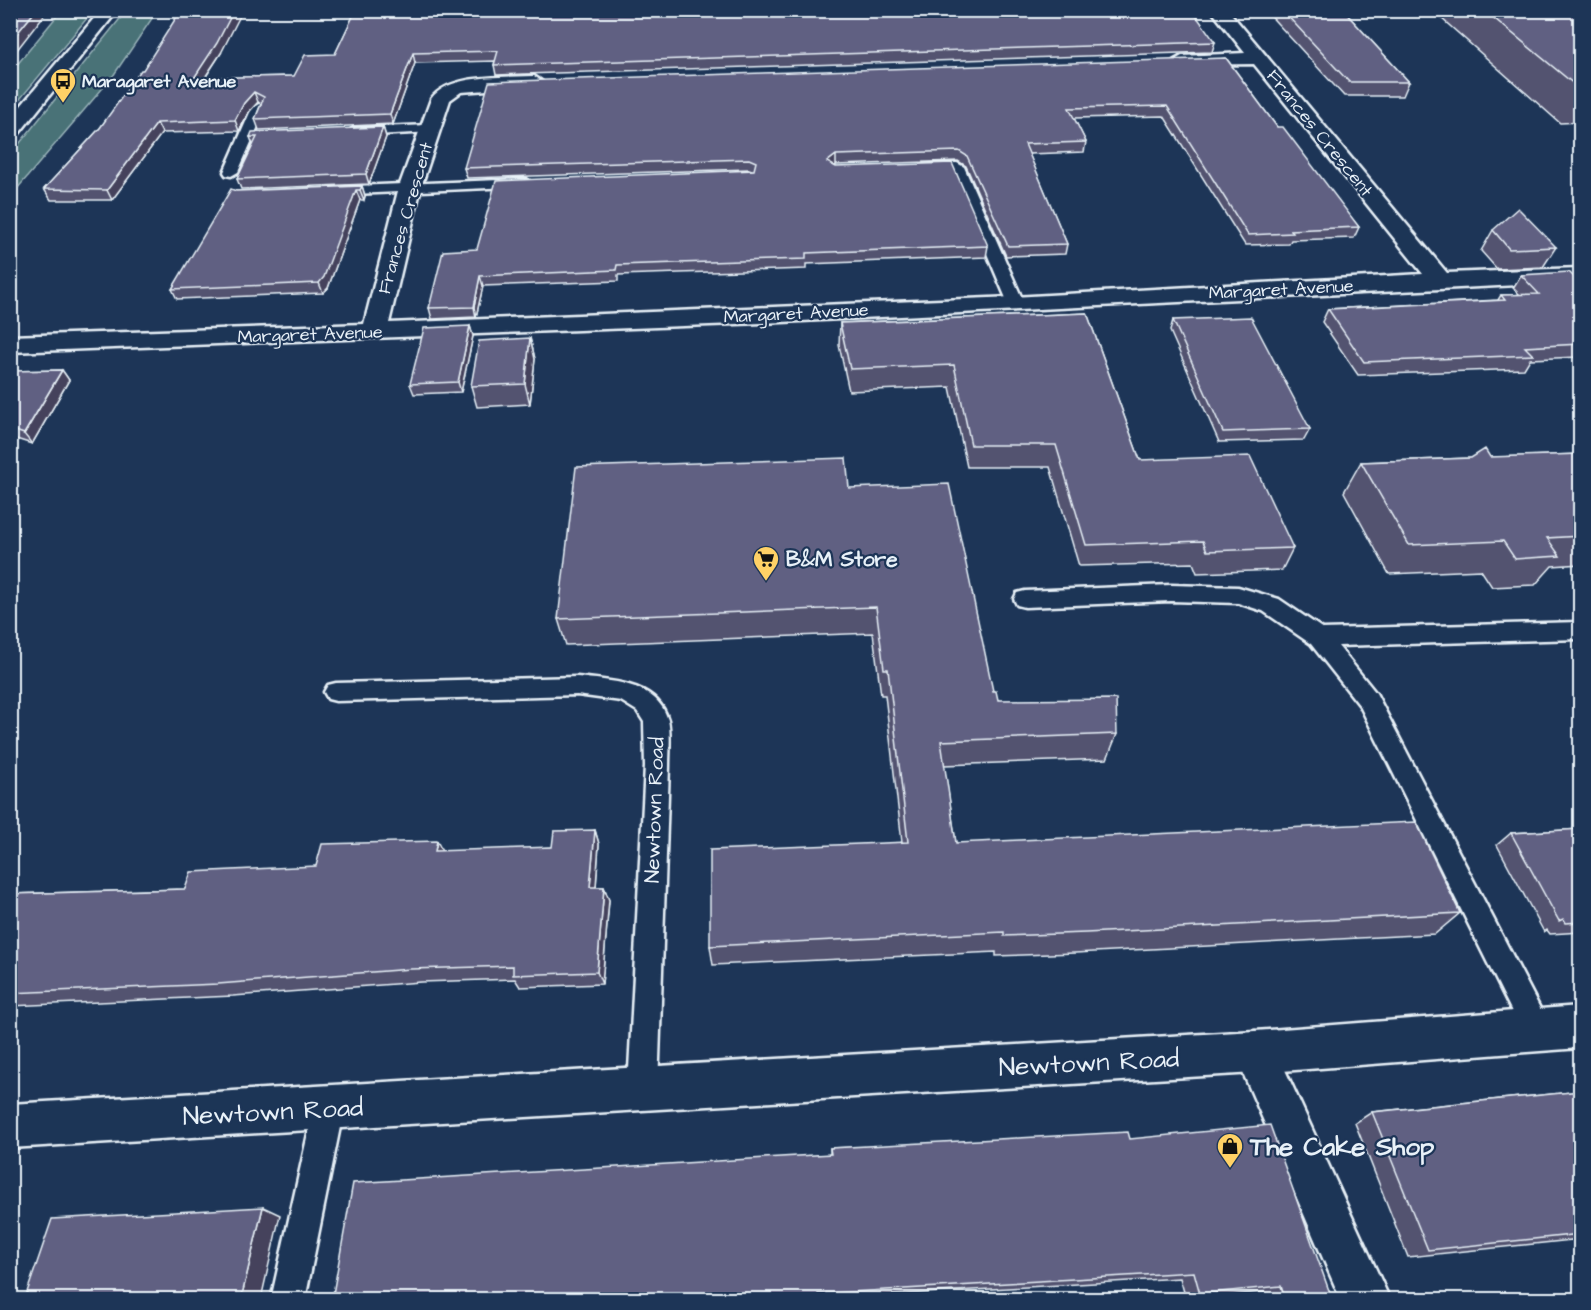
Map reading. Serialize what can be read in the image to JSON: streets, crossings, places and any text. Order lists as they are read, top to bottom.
{
  "streets": {
    "street": ["Frances Crescent", "Margaret Avenue", "Newtown Road"]
  },
  "crossings": [
    ["Frances Crescent", "Margaret Avenue"]
  ],
  "places": {
    "bus stop": ["Maragaret Avenue"],
    "supermarket": ["B&M Store"],
    "shop": ["The Cake Shop"]
  }
}
